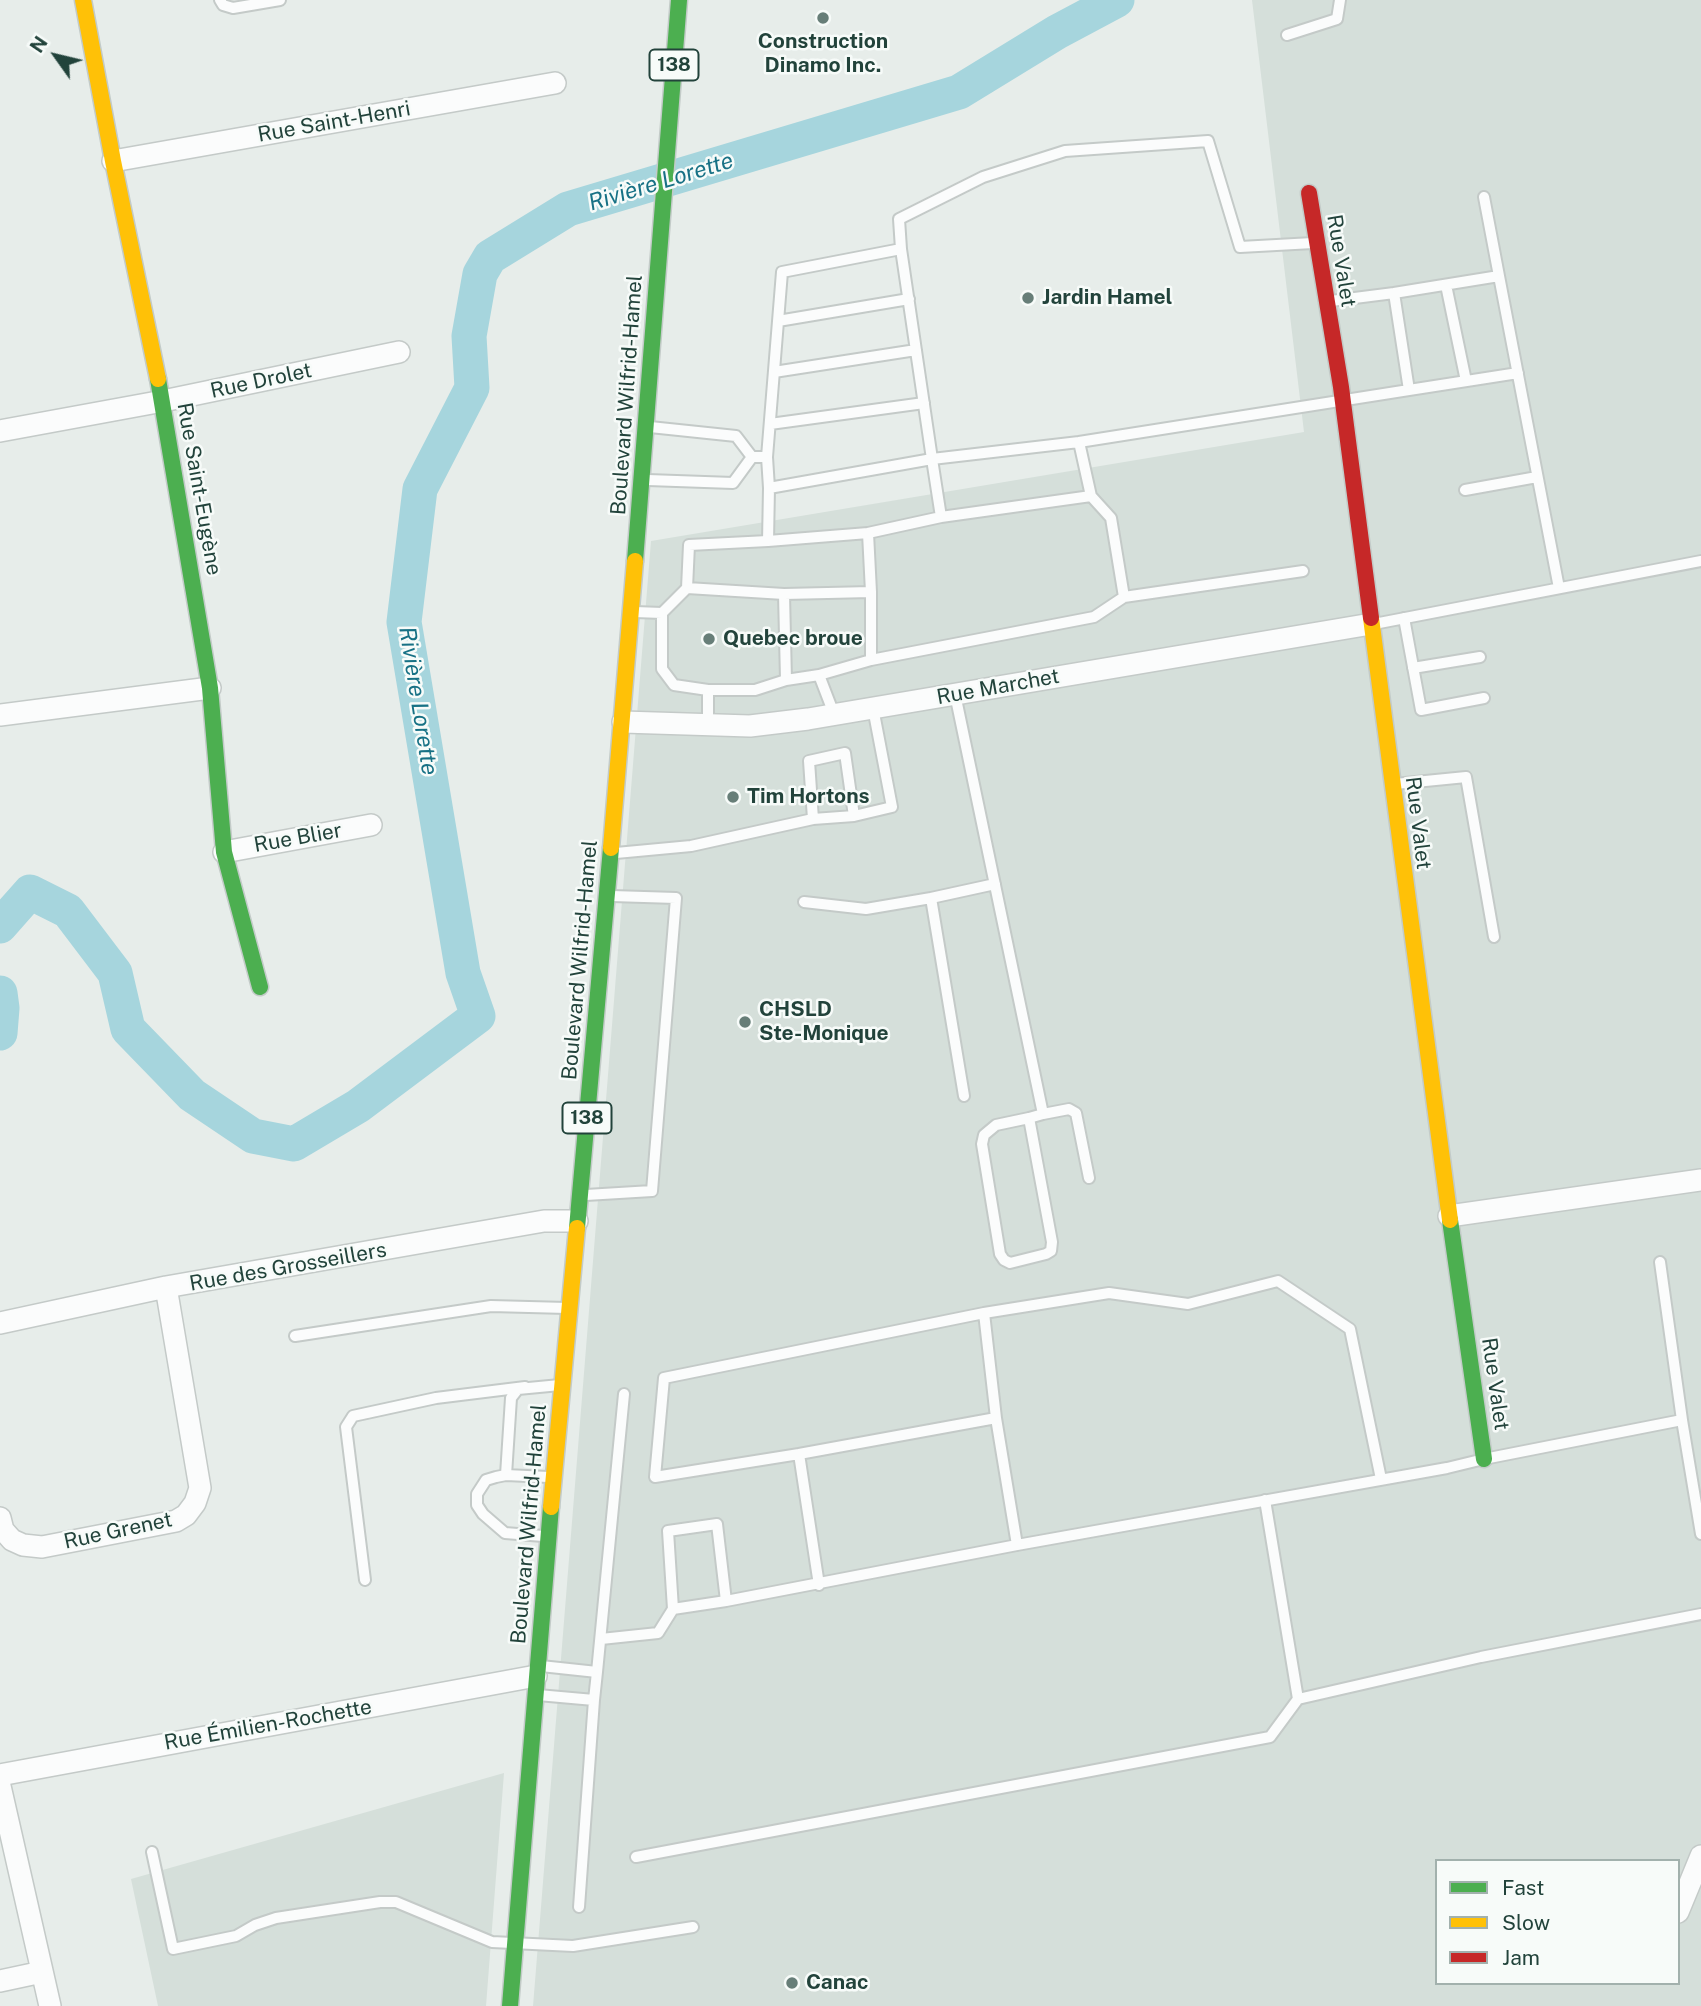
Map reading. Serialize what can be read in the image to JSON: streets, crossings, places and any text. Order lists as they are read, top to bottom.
{
  "streets": {
    "street": [
      "138",
      "Rue Saint-Henri",
      "Rue Valet",
      "Rue Drolet",
      "Boulevard Wilfrid-Hamel",
      "Rue Saint-Eugène",
      "Rue Marchet",
      "Rue Blier",
      "Rue des Grosseillers",
      "Rue Grenet",
      "Rue Émilien-Rochette"
    ]
  },
  "crossings": [
    ["Rue Saint-Henri", "Rue Saint-Eugène"],
    ["Rue Valet", "Rue Marchet"],
    ["Rue Drolet", "Rue Saint-Eugène"],
    ["Boulevard Wilfrid-Hamel", "Rue Marchet"],
    ["Boulevard Wilfrid-Hamel", "Rue des Grosseillers"],
    ["Boulevard Wilfrid-Hamel", "Rue Émilien-Rochette"],
    ["Rue Saint-Eugène", "Rue Blier"],
    ["Rue des Grosseillers", "Rue Grenet"]
  ],
  "water": ["Rivière Lorette"],
  "places": [
    "Construction Dinamo Inc.",
    "Jardin Hamel",
    "Quebec broue",
    "Tim Hortons",
    "CHSLD Ste-Monique",
    "Canac"
  ],
  "legend": ["Fast", "Slow", "Jam"],
  "north": "top left"
}
